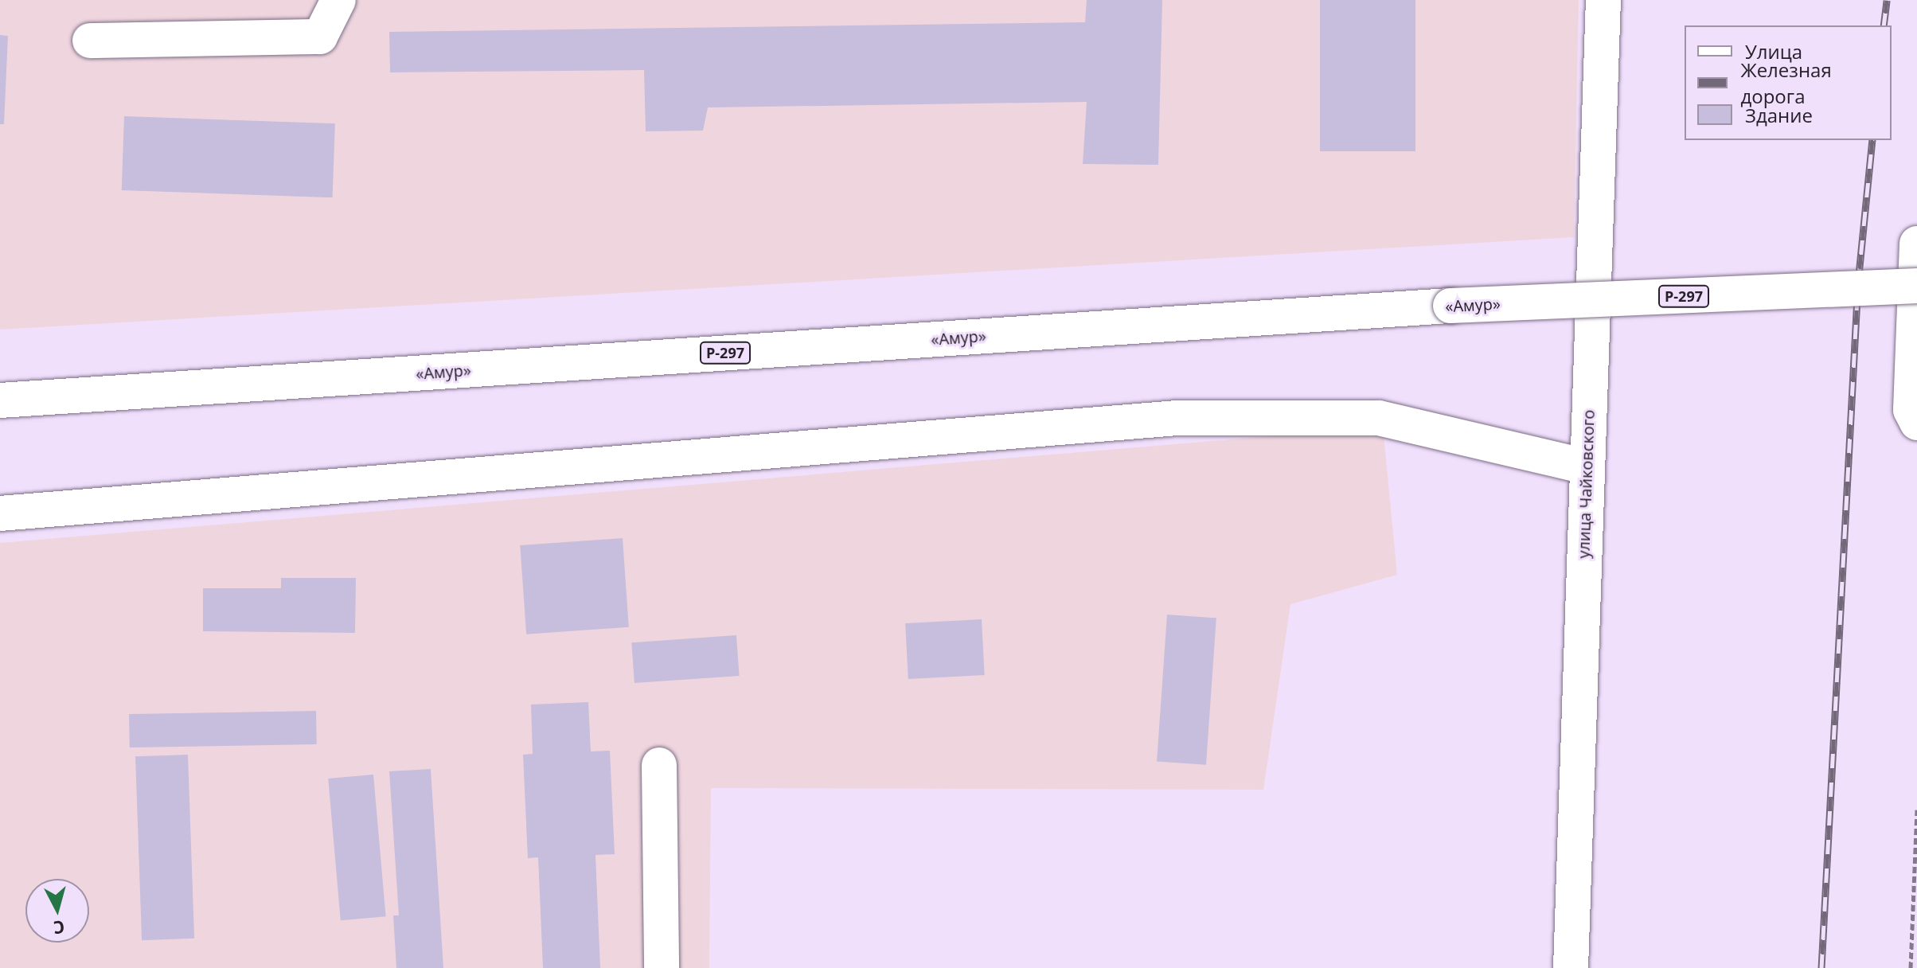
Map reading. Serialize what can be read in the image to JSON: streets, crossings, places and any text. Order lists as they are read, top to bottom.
{
  "streets": {
    "main road": ["Р-297", "«Амур»", "улица Чайковского"]
  },
  "legend": ["Улица", "Железная дорога", "Здание"],
  "north": "bottom"
}
